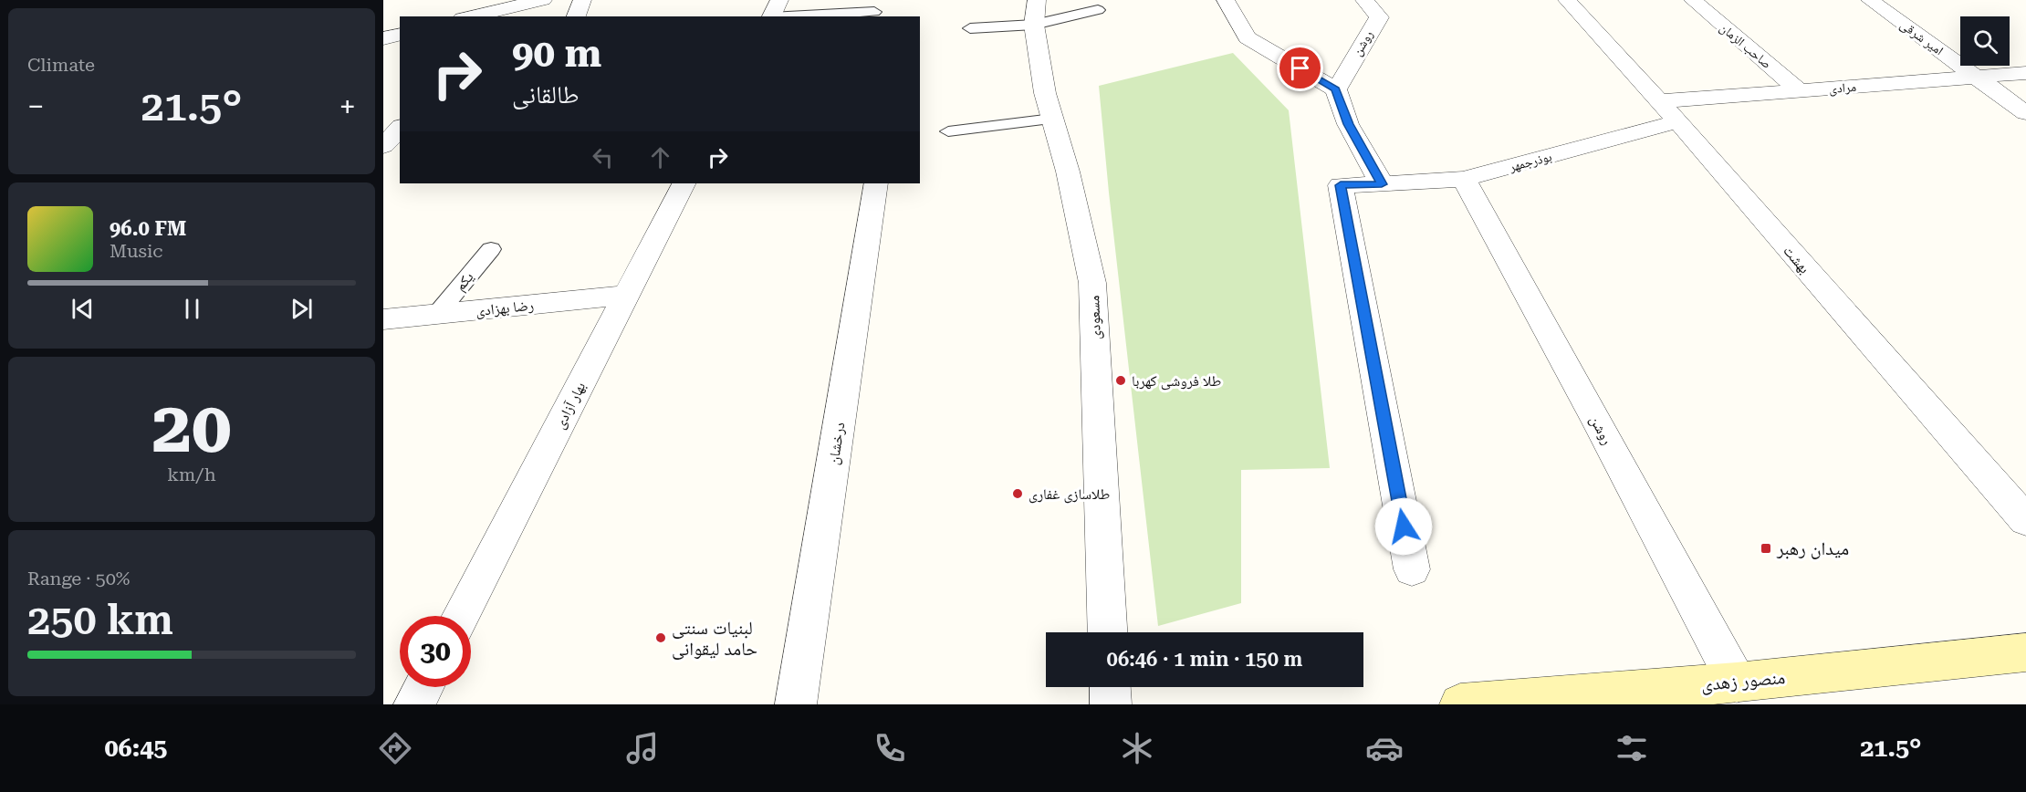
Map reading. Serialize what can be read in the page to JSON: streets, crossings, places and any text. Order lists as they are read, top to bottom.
{
  "streets": {
    "main road": ["منصور زهدی"],
    "street": [
      "امیر شرقی",
      "روشن",
      "صاحب الزمان",
      "مرادی",
      "بوذرجمهر",
      "بهشت",
      "رضا بهزادی",
      "مسعودی",
      "بهار آزادی",
      "درخشان"
    ],
    "lane": ["یکم"]
  },
  "crossings": [
    ["امیر شرقی", "مرادی"],
    ["روشن", "بوذرجمهر"],
    ["روشن", "منصور زهدی"],
    ["صاحب الزمان", "مرادی"],
    ["مرادی", "بوذرجمهر"],
    ["مرادی", "بهشت"],
    ["بوذرجمهر", "بهشت"],
    ["یکم", "رضا بهزادی"],
    ["رضا بهزادی", "بهار آزادی"]
  ],
  "places": {
    "other": ["طلا فروشی کهربا", "طلاسازی غفاری", "لبنیات سنتی حامد لیقوانی"],
    "transit": ["میدان رهبر"]
  },
  "page": {
    "tile": [
      "Climate",
      ["20", "km/h"],
      ["Range · 50%", "250 km"]
    ],
    "turn": ["90 m", "طالقانی"],
    "heat": ["−", "21.5°", "+"],
    "song": ["96.0 FM", "Music"],
    "limit": "30",
    "trip": "06:46 · 1 min · 150 m",
    "tabs": ["06:45", "21.5°"]
  }
}
